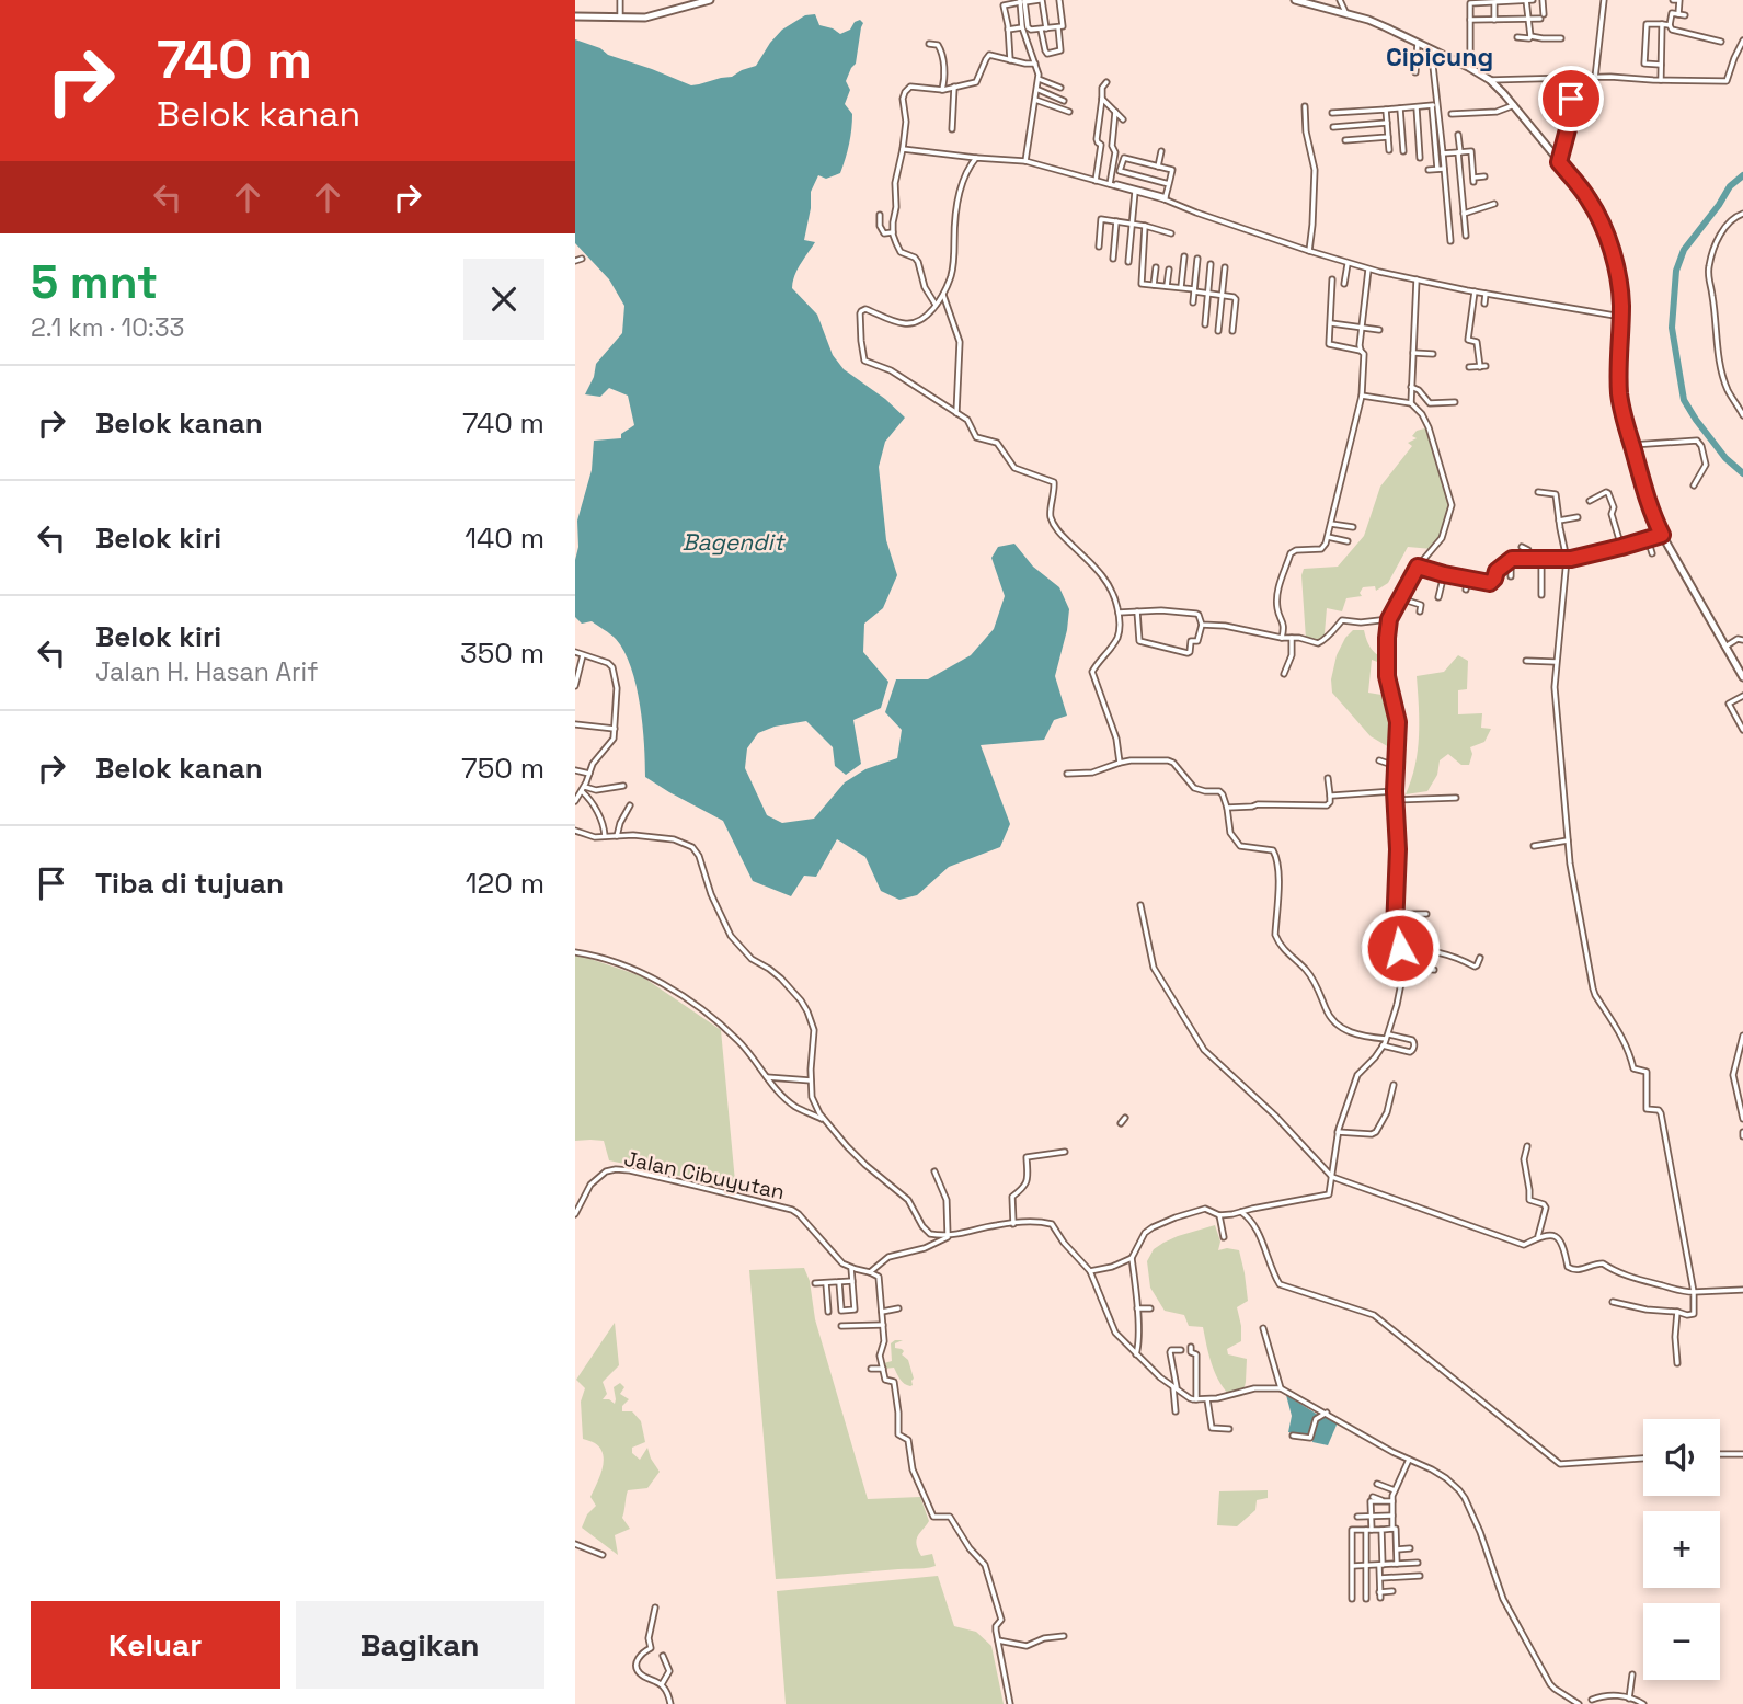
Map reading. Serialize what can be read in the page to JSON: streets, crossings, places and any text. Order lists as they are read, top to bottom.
{
  "streets": {
    "street": ["Jalan Cibuyutan"]
  },
  "districts": ["Cipicung"],
  "water": ["Bagendit"],
  "page": {
    "turn": ["740 m", "Belok kanan"],
    "heading": ["5 mnt", "2.1 km · 10:33"],
    "list": [
      {
        "name": "Belok kanan",
        "value": "740 m"
      },
      {
        "name": "Belok kiri",
        "value": "140 m"
      },
      {
        "name": "Belok kiri",
        "note": "Jalan H. Hasan Arif",
        "value": "350 m"
      },
      {
        "name": "Belok kanan",
        "value": "750 m"
      },
      {
        "name": "Tiba di tujuan",
        "value": "120 m"
      }
    ],
    "map_buttons": ["+", "−"],
    "buttons": ["Keluar", "Bagikan"]
  }
}
